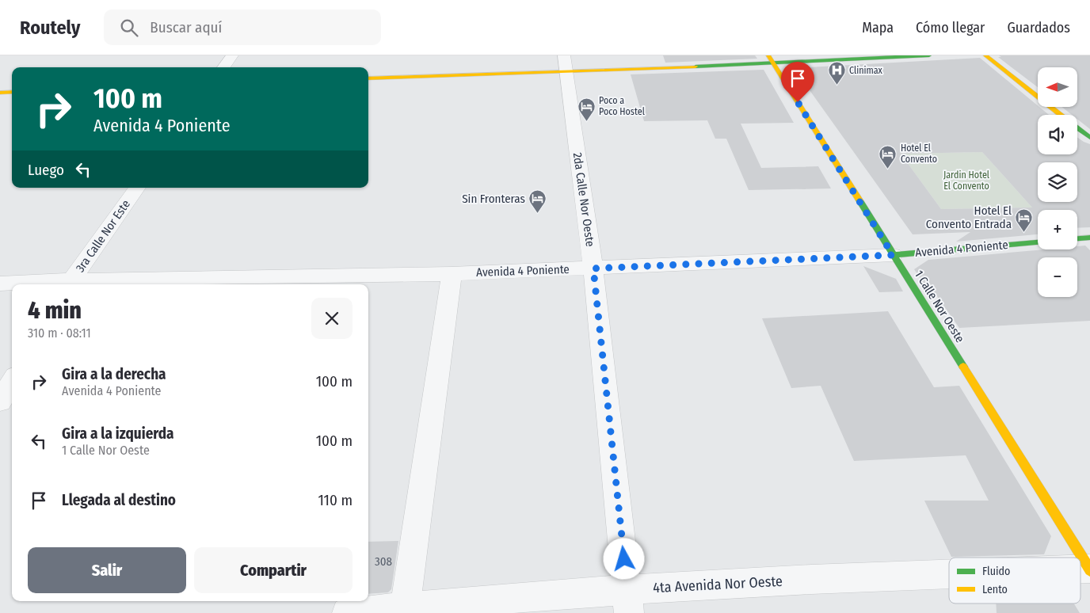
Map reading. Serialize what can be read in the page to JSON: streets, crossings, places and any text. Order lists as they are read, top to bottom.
{
  "streets": {
    "street": [
      "2da Calle Nor Oeste",
      "3ra Calle Nor Este",
      "Avenida 4 Poniente",
      "1 Calle Nor Oeste",
      "4ta Avenida Nor Oeste"
    ]
  },
  "crossings": [
    ["2da Calle Nor Oeste", "Avenida 4 Poniente"],
    ["2da Calle Nor Oeste", "4ta Avenida Nor Oeste"],
    ["3ra Calle Nor Este", "Avenida 4 Poniente"],
    ["Avenida 4 Poniente", "1 Calle Nor Oeste"]
  ],
  "parks": ["Jardin Hotel El Convento"],
  "places": {
    "hospital": ["Clinimax"],
    "hotel": [
      "Poco a Poco Hostel",
      "Hotel El Convento",
      "Sin Fronteras",
      "Hotel El Convento Entrada"
    ]
  },
  "house_numbers": ["308"],
  "legend": ["Fluido", "Lento"],
  "north": "left",
  "page": {
    "header": "Routely",
    "search": "Buscar aquí",
    "nav": ["Mapa", "Cómo llegar", "Guardados"],
    "map_buttons": ["+", "−"],
    "turn": ["100 m", "Avenida 4 Poniente"],
    "then": "Luego",
    "heading": ["4 min", "310 m · 08:11"],
    "list": [
      {
        "name": "Gira a la derecha",
        "note": "Avenida 4 Poniente",
        "value": "100 m"
      },
      {
        "name": "Gira a la izquierda",
        "note": "1 Calle Nor Oeste",
        "value": "100 m"
      },
      {
        "name": "Llegada al destino",
        "value": "110 m"
      }
    ],
    "buttons": ["Salir", "Compartir"]
  }
}
